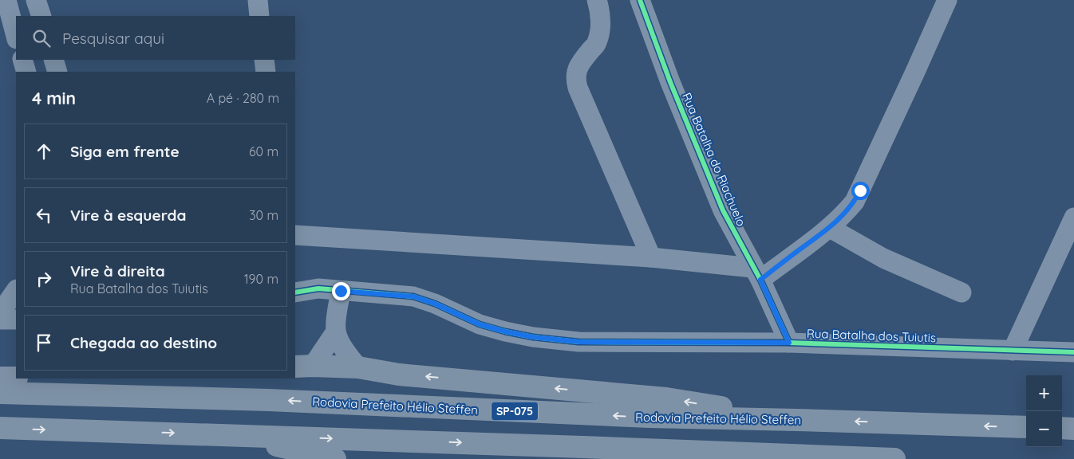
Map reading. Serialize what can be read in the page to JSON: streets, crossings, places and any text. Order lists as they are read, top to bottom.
{
  "streets": {
    "highway": ["Rodovia Prefeito Hélio Steffen", "SP-075"],
    "street": ["Rua Batalha do Riachuelo", "Rua Batalha dos Tuiutis"]
  },
  "crossings": [
    ["Rua Batalha do Riachuelo", "Rua Batalha dos Tuiutis"]
  ],
  "page": {
    "search": "Pesquisar aqui",
    "heading": ["4 min", "A pé · 280 m"],
    "list": [
      ["Siga em frente", "60 m"],
      ["Vire à esquerda", "30 m"],
      ["Vire à direita", "Rua Batalha dos Tuiutis", "190 m"],
      "Chegada ao destino"
    ],
    "map_buttons": ["+", "−"]
  }
}
